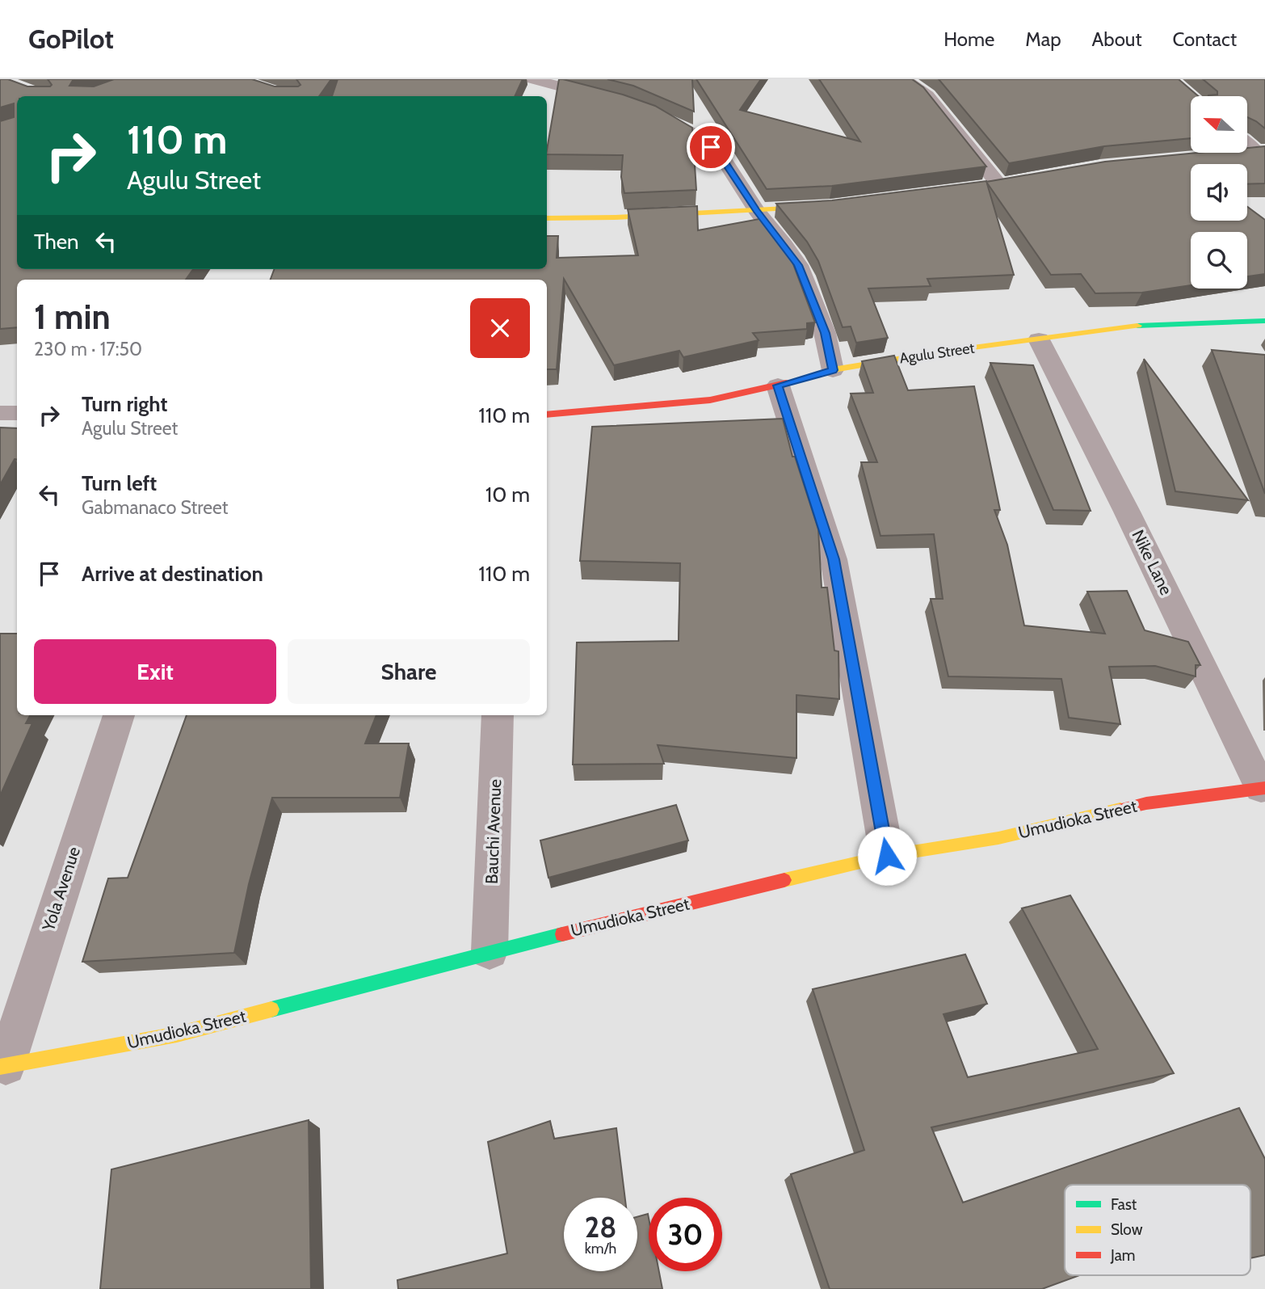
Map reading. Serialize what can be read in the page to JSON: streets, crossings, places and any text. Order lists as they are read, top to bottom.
{
  "streets": {
    "street": [
      "Agulu Street",
      "Nike Lane",
      "Umudioka Street",
      "Bauchi Avenue",
      "Yola Avenue"
    ]
  },
  "crossings": [
    ["Agulu Street", "Nike Lane"],
    ["Nike Lane", "Umudioka Street"],
    ["Umudioka Street", "Bauchi Avenue"],
    ["Umudioka Street", "Yola Avenue"]
  ],
  "legend": ["Fast", "Slow", "Jam"],
  "north": "left",
  "page": {
    "header": "GoPilot",
    "nav": [
      "Home",
      "Map",
      "About",
      "Contact"
    ],
    "turn": ["110 m", "Agulu Street"],
    "then": "Then",
    "heading": ["1 min", "230 m · 17:50"],
    "list": [
      {
        "name": "Turn right",
        "note": "Agulu Street",
        "value": "110 m"
      },
      {
        "name": "Turn left",
        "note": "Gabmanaco Street",
        "value": "10 m"
      },
      {
        "name": "Arrive at destination",
        "value": "110 m"
      }
    ],
    "buttons": ["Exit", "Share"],
    "speed": "28 km/h",
    "limit": "30"
  }
}
